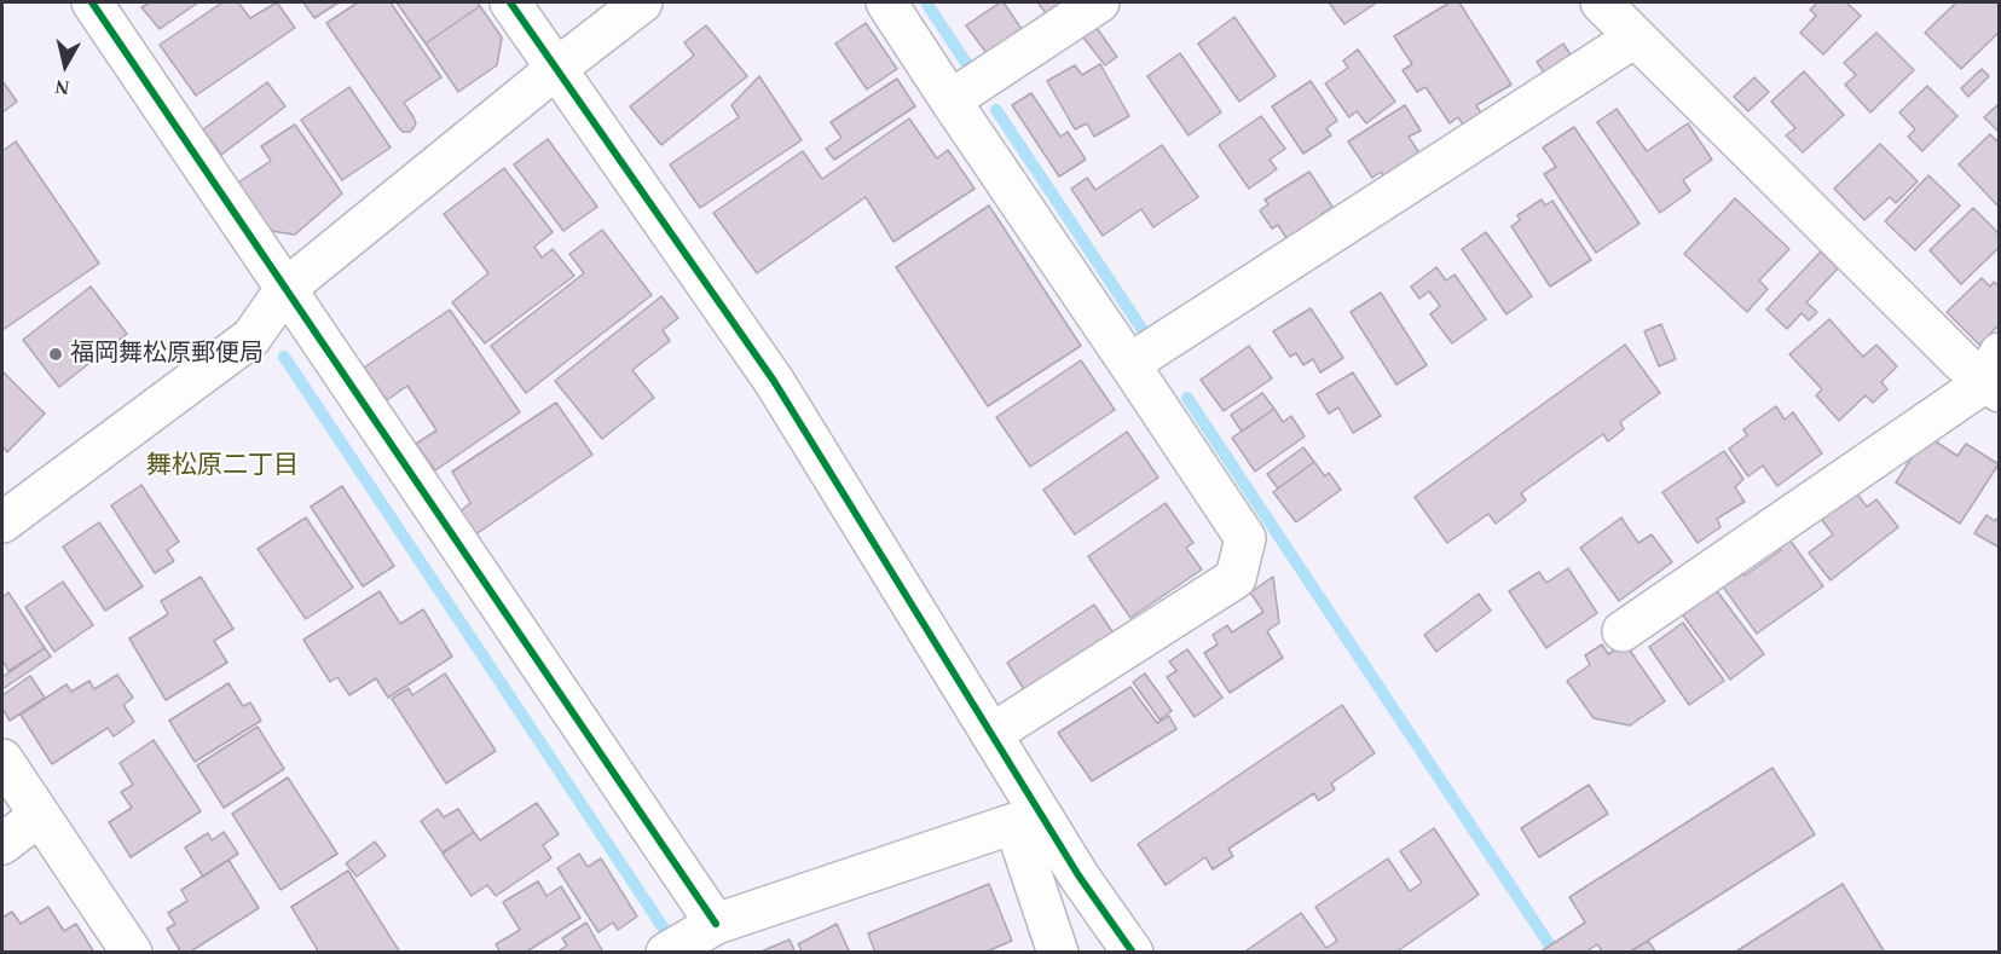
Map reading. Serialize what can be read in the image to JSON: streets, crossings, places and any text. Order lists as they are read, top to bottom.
{
  "districts": ["舞松原二丁目"],
  "places": ["福岡舞松原郵便局"],
  "north": "bottom"
}
